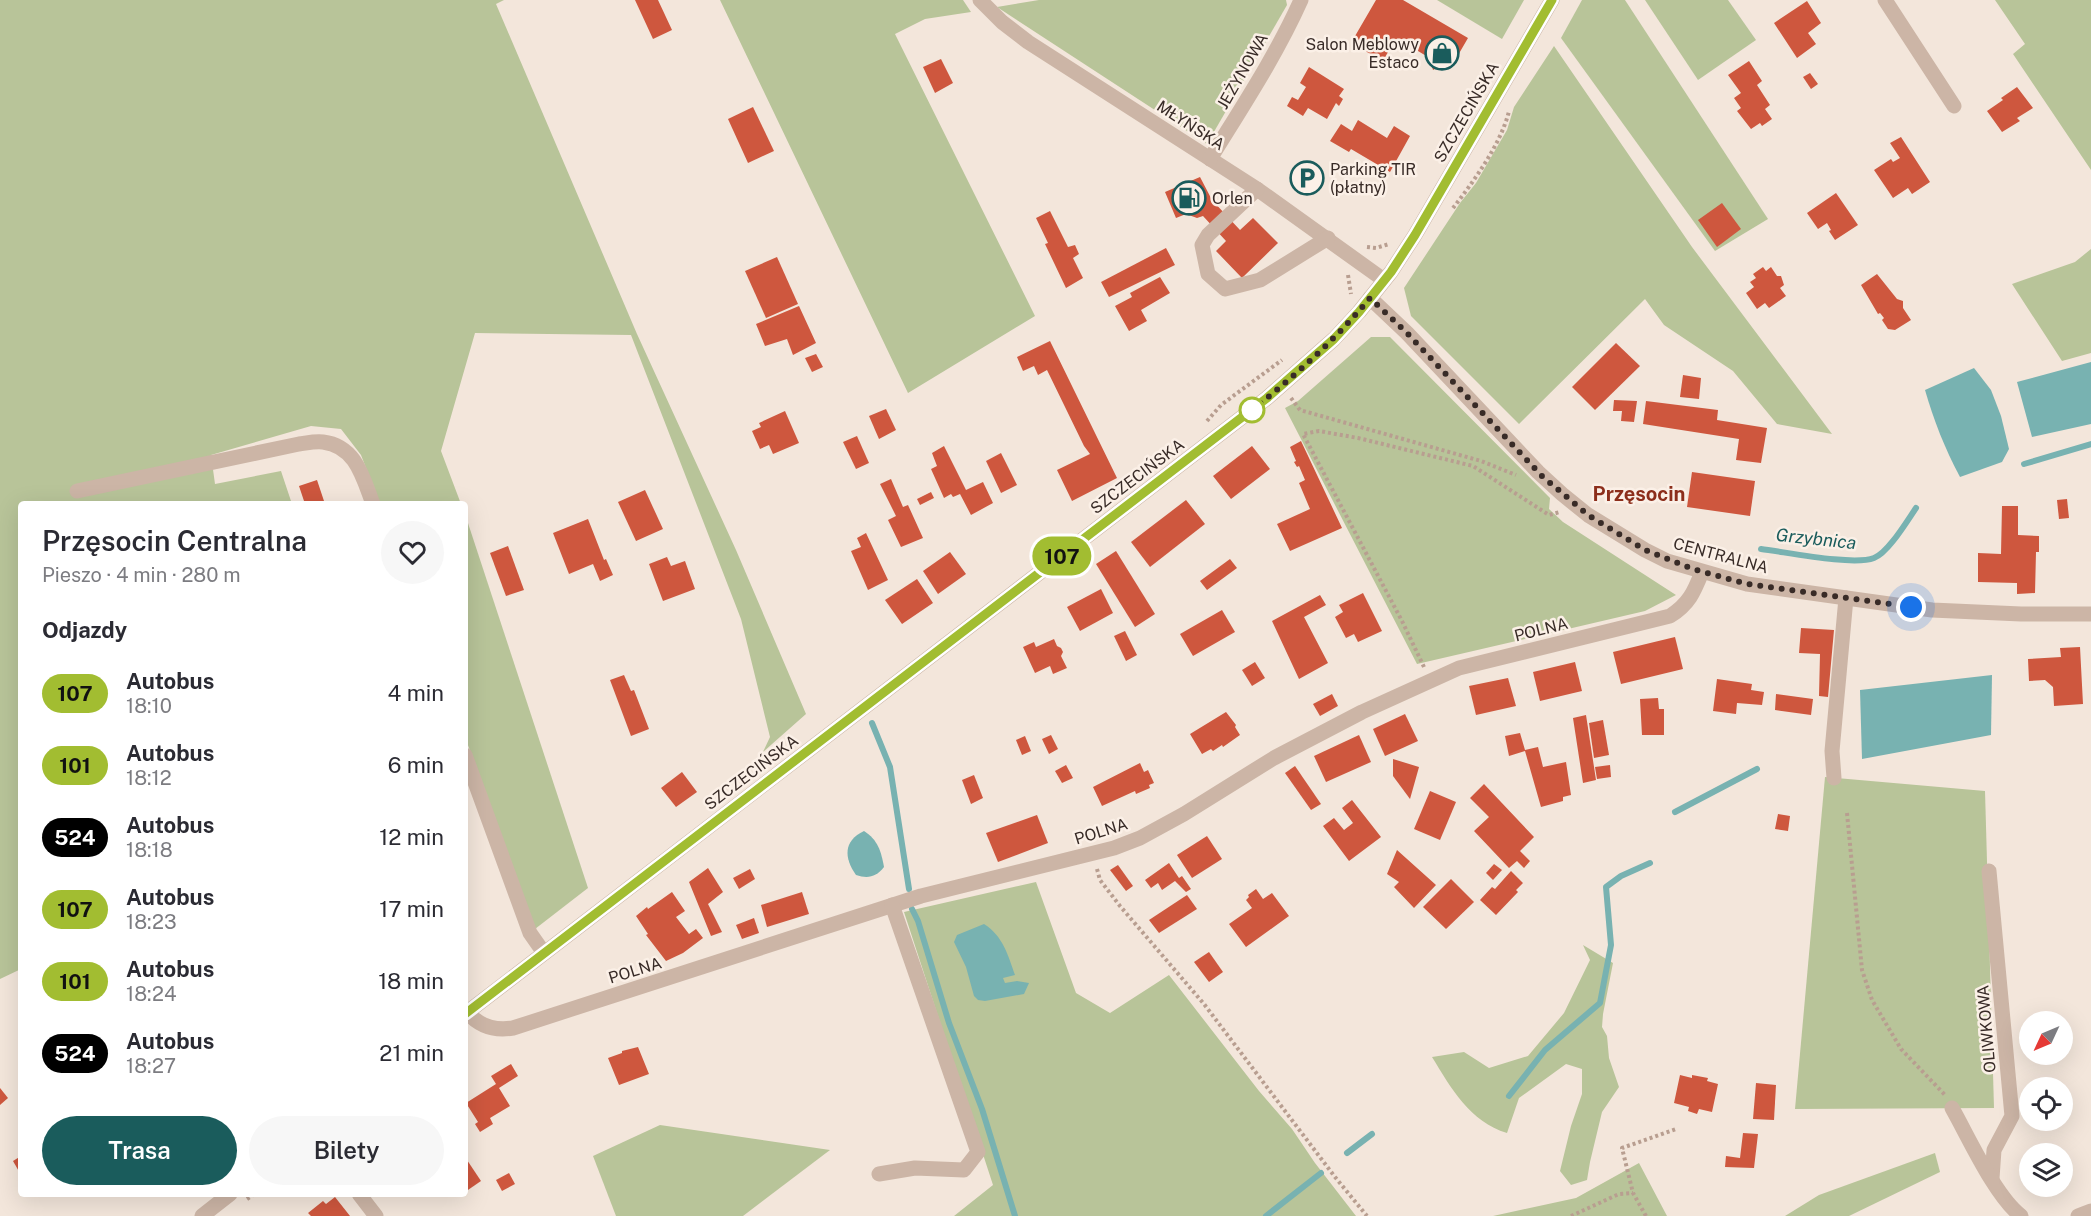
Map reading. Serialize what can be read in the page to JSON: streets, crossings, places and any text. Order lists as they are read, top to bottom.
{
  "streets": {
    "street": [
      "JEŻYNOWA",
      "SZCZECIŃSKA",
      "MŁYŃSKA",
      "CENTRALNA",
      "POLNA",
      "OLIWKOWA"
    ]
  },
  "crossings": [
    ["JEŻYNOWA", "MŁYŃSKA"],
    ["SZCZECIŃSKA", "MŁYŃSKA"],
    ["SZCZECIŃSKA", "CENTRALNA"],
    ["CENTRALNA", "POLNA"]
  ],
  "districts": ["Przęsocin"],
  "water": ["Grzybnica"],
  "places": {
    "shop": ["Salon Meblowy Estaco"],
    "parking": ["Parking TIR (płatny)"],
    "fuel station": ["Orlen"]
  },
  "lines": ["bus line 107"],
  "north": "bottom left",
  "page": {
    "on_map": "107",
    "heading": [
      ["Przęsocin Centralna", "Pieszo · 4 min · 280 m"],
      "Odjazdy"
    ],
    "list": [
      {
        "mark": "107",
        "name": "Autobus",
        "note": "18:10",
        "value": "4 min"
      },
      {
        "mark": "101",
        "name": "Autobus",
        "note": "18:12",
        "value": "6 min"
      },
      {
        "mark": "524",
        "name": "Autobus",
        "note": "18:18",
        "value": "12 min"
      },
      {
        "mark": "107",
        "name": "Autobus",
        "note": "18:23",
        "value": "17 min"
      },
      {
        "mark": "101",
        "name": "Autobus",
        "note": "18:24",
        "value": "18 min"
      },
      {
        "mark": "524",
        "name": "Autobus",
        "note": "18:27",
        "value": "21 min"
      }
    ],
    "buttons": ["Trasa", "Bilety"]
  }
}
